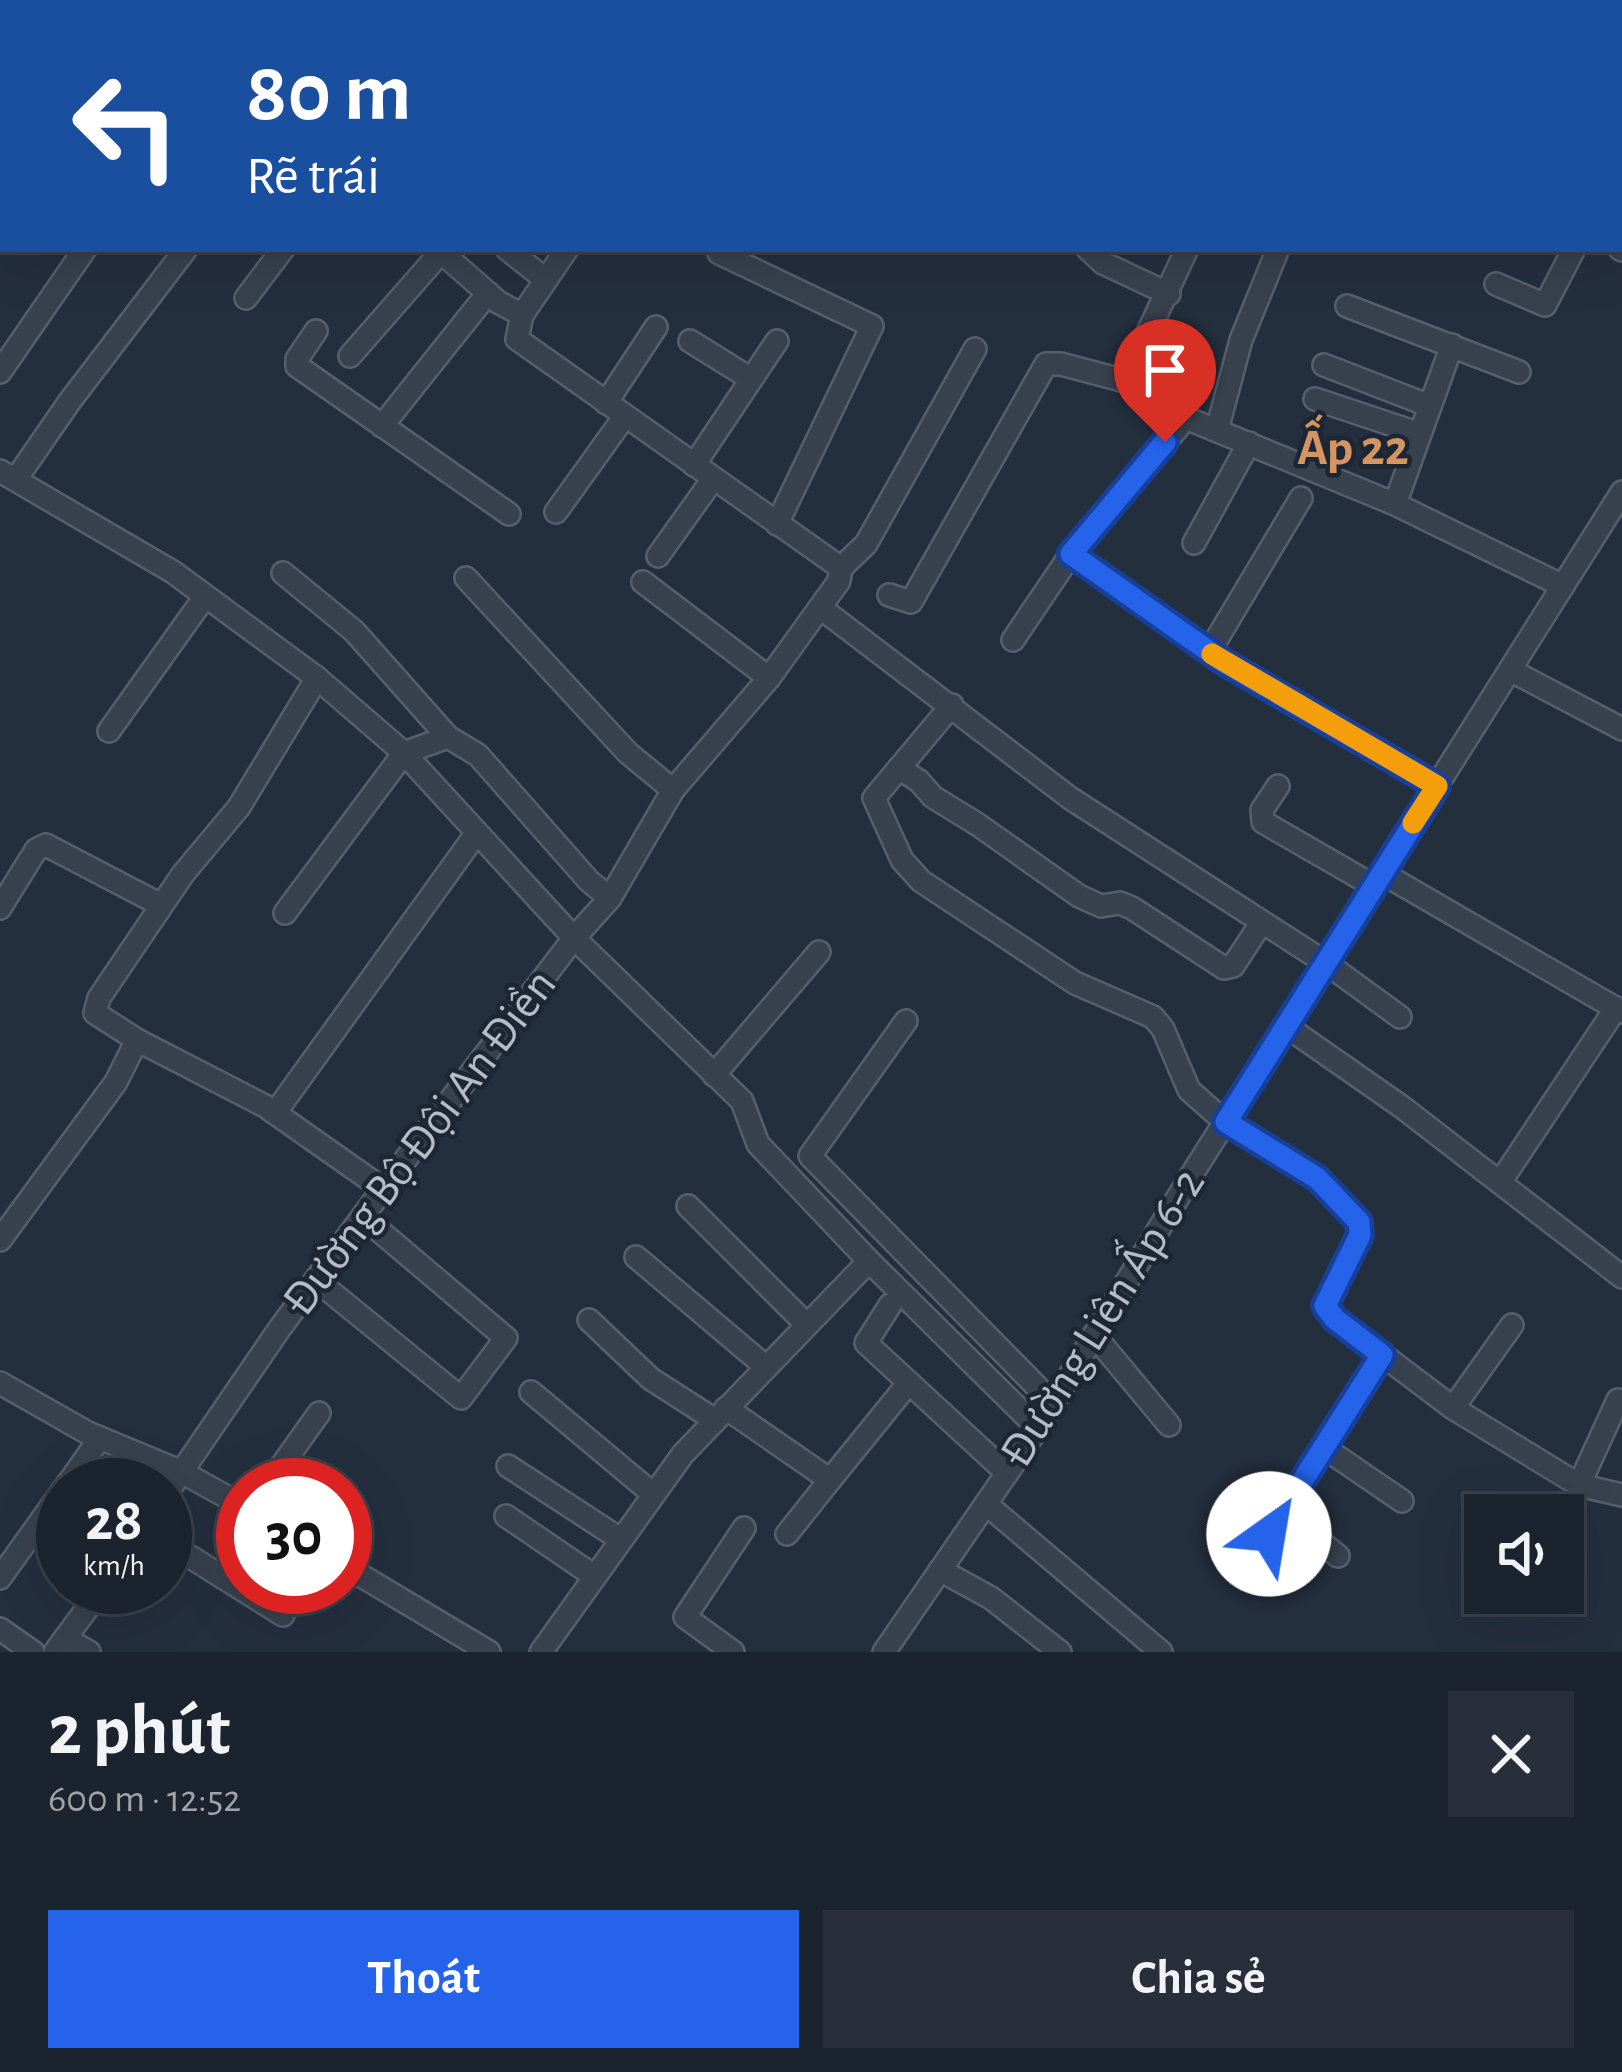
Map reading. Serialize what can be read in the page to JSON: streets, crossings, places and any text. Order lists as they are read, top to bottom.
{
  "streets": {
    "street": ["Đường Bộ Đội An Điền", "Đường Liên Ấp 6-2"]
  },
  "districts": ["Ấp 22"],
  "page": {
    "turn": ["80 m", "Rẽ trái"],
    "speed": "28 km/h",
    "limit": "30",
    "heading": ["2 phút", "600 m · 12:52"],
    "buttons": ["Thoát", "Chia sẻ"]
  }
}
